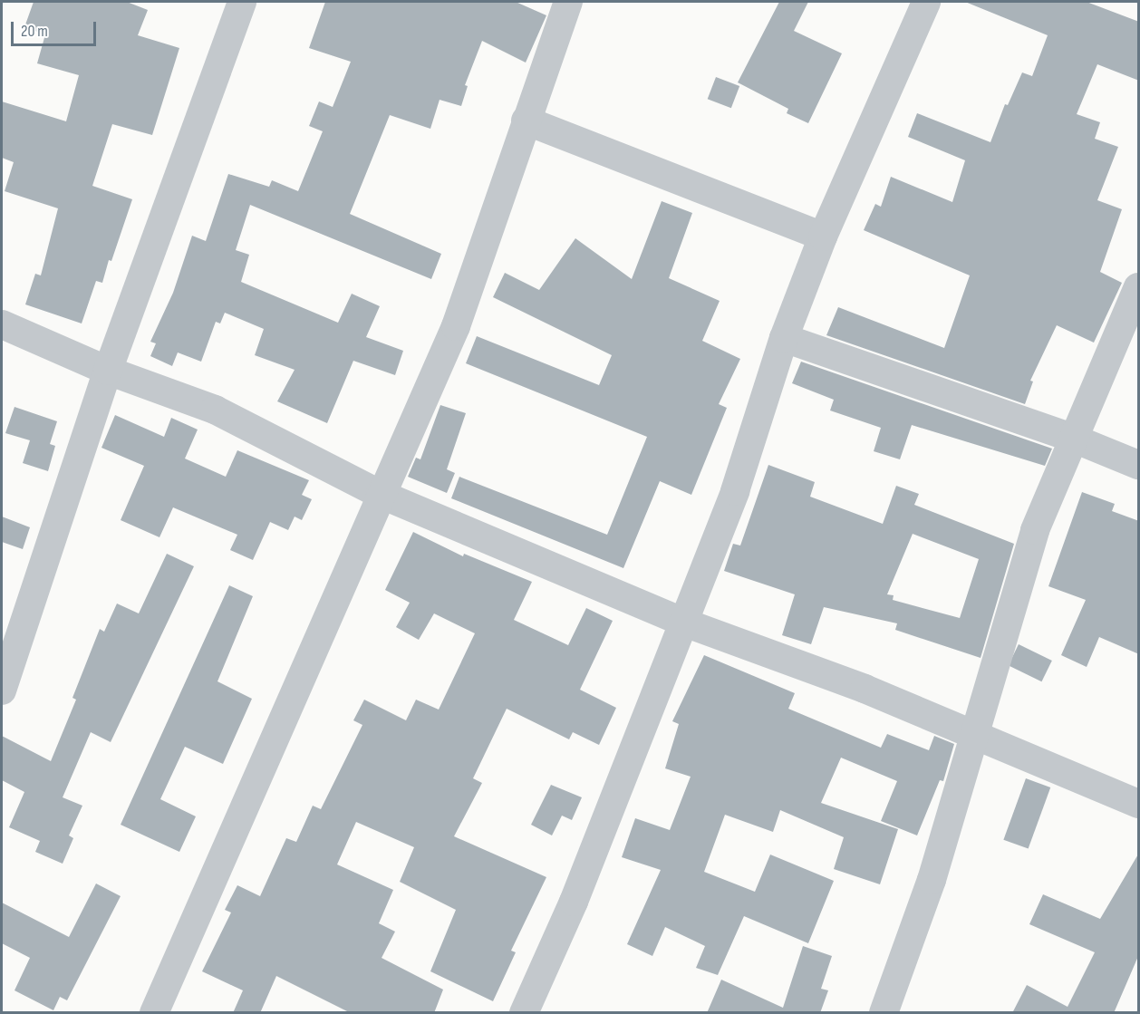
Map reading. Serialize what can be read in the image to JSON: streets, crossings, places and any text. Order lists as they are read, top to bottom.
{
  "scale_bar": "20 m"
}
